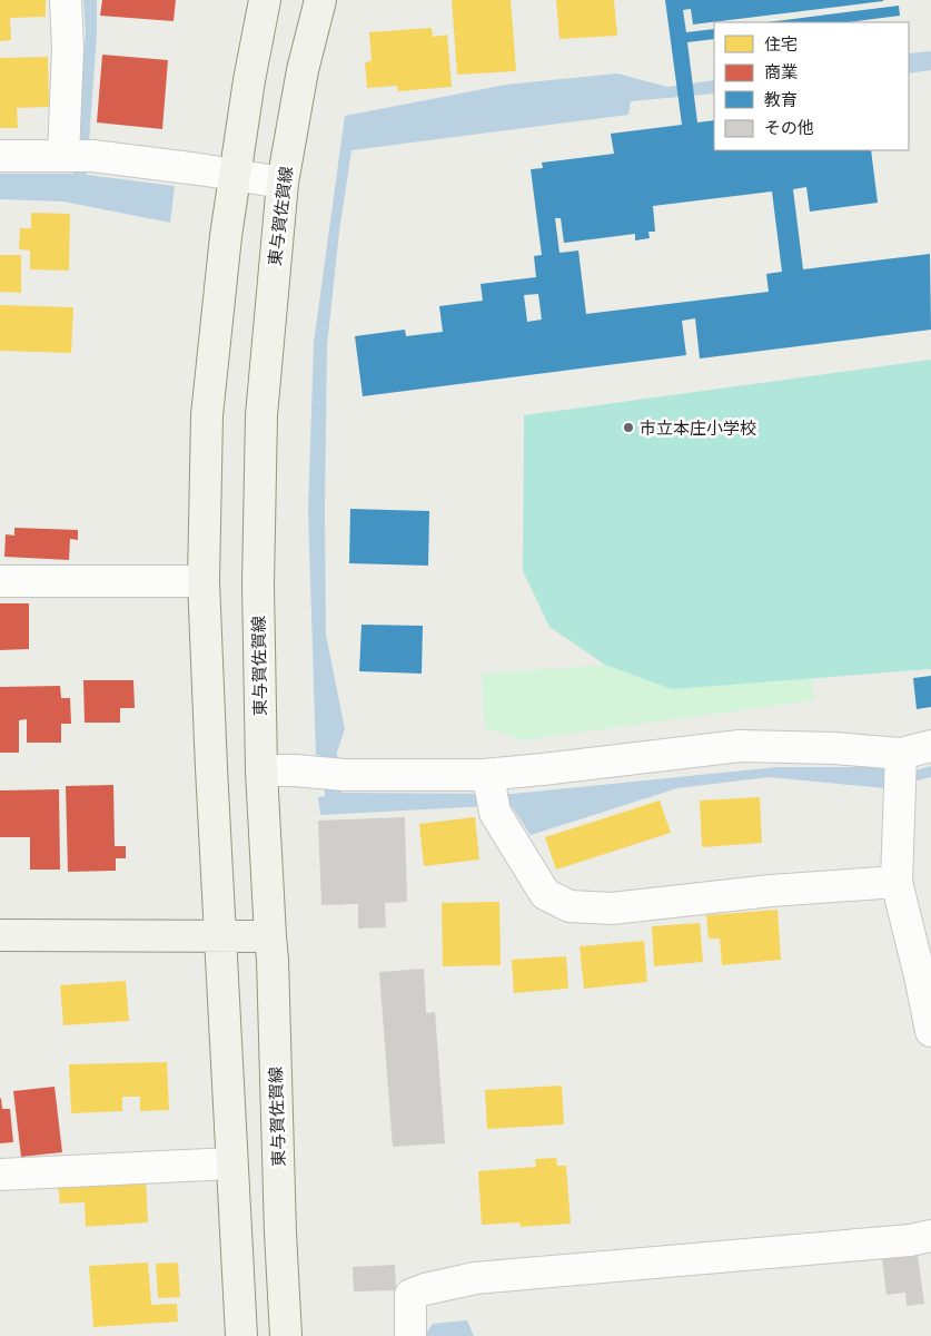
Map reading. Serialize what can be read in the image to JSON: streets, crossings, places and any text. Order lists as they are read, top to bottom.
{
  "streets": {
    "main road": ["東与賀佐賀線"]
  },
  "places": ["市立本庄小学校"],
  "legend": [
    "住宅",
    "商業",
    "教育",
    "その他"
  ]
}
